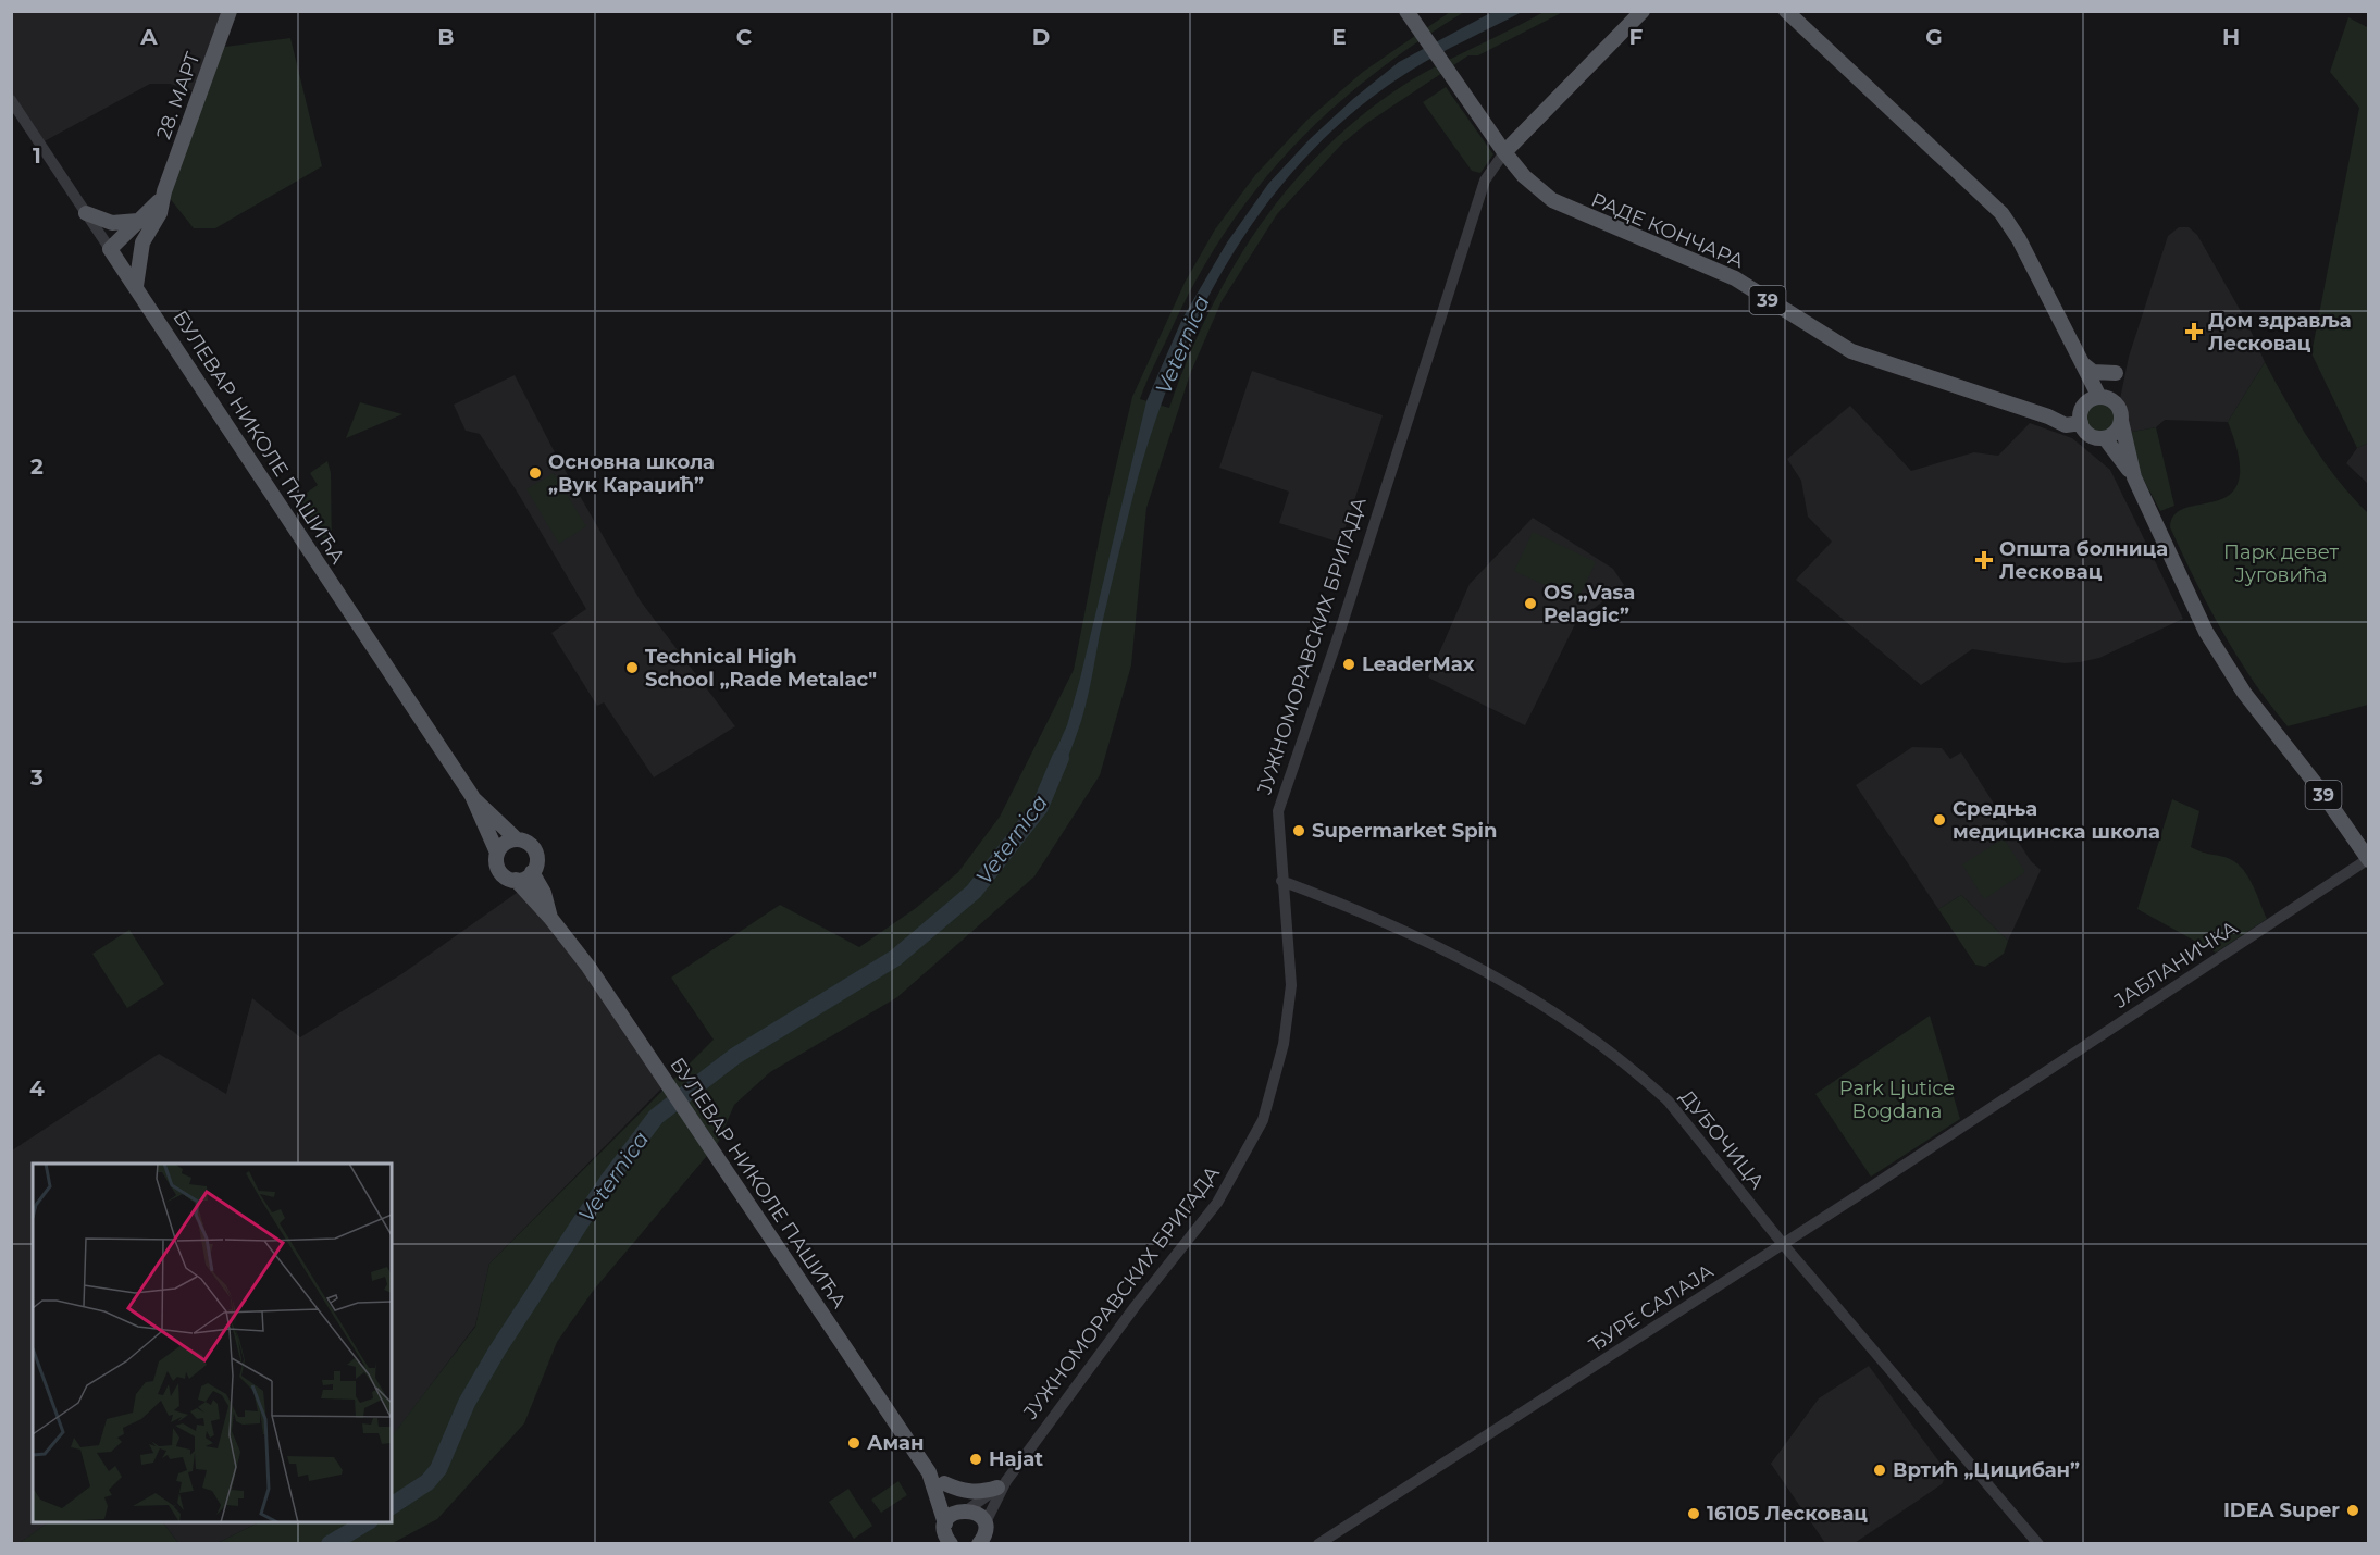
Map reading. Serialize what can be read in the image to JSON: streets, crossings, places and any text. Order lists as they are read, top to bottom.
{
  "streets": {
    "main road": [
      "28. МАРТ",
      "РАДЕ КОНЧАРА",
      "39",
      "БУЛЕВАР НИКОЛЕ ПАШИЋА",
      "ЈУЖНОМОРАВСКИХ БРИГАДА"
    ],
    "street": ["ЈАБЛАНИЧКА", "ДУБОЧИЦА", "ЂУРЕ САЛАЈА"]
  },
  "crossings": [
    ["28. МАРТ", "БУЛЕВАР НИКОЛЕ ПАШИЋА"],
    ["РАДЕ КОНЧАРА", "39"],
    ["РАДЕ КОНЧАРА", "ЈУЖНОМОРАВСКИХ БРИГАДА"],
    ["39", "ЈУЖНОМОРАВСКИХ БРИГАДА"],
    ["39", "ЈАБЛАНИЧКА"],
    ["БУЛЕВАР НИКОЛЕ ПАШИЋА", "ЈУЖНОМОРАВСКИХ БРИГАДА"],
    ["ЈУЖНОМОРАВСКИХ БРИГАДА", "ДУБОЧИЦА"],
    ["ЈАБЛАНИЧКА", "ЂУРЕ САЛАЈА"],
    ["ДУБОЧИЦА", "ЂУРЕ САЛАЈА"]
  ],
  "water": ["Veternica"],
  "parks": ["Парк девет Југовића", "Park Ljutice Bogdana"],
  "places": {
    "health": ["Дом здравља Лесковац", "Општа болница Лесковац"],
    "other": [
      "Основна школа „Вук Караџић”",
      "OS „Vasa Pelagic”",
      "LeaderMax",
      "Technical High School „Rade Metalac\"",
      "Средња медицинска школа",
      "Supermarket Spin",
      "Аман",
      "Hajat",
      "Вртић „Цицибан”",
      "IDEA Super",
      "16105 Лесковац"
    ]
  },
  "grid": {
    "columns": [
      "A",
      "B",
      "C",
      "D",
      "E",
      "F",
      "G",
      "H"
    ],
    "rows": [
      "1",
      "2",
      "3",
      "4"
    ]
  }
}
